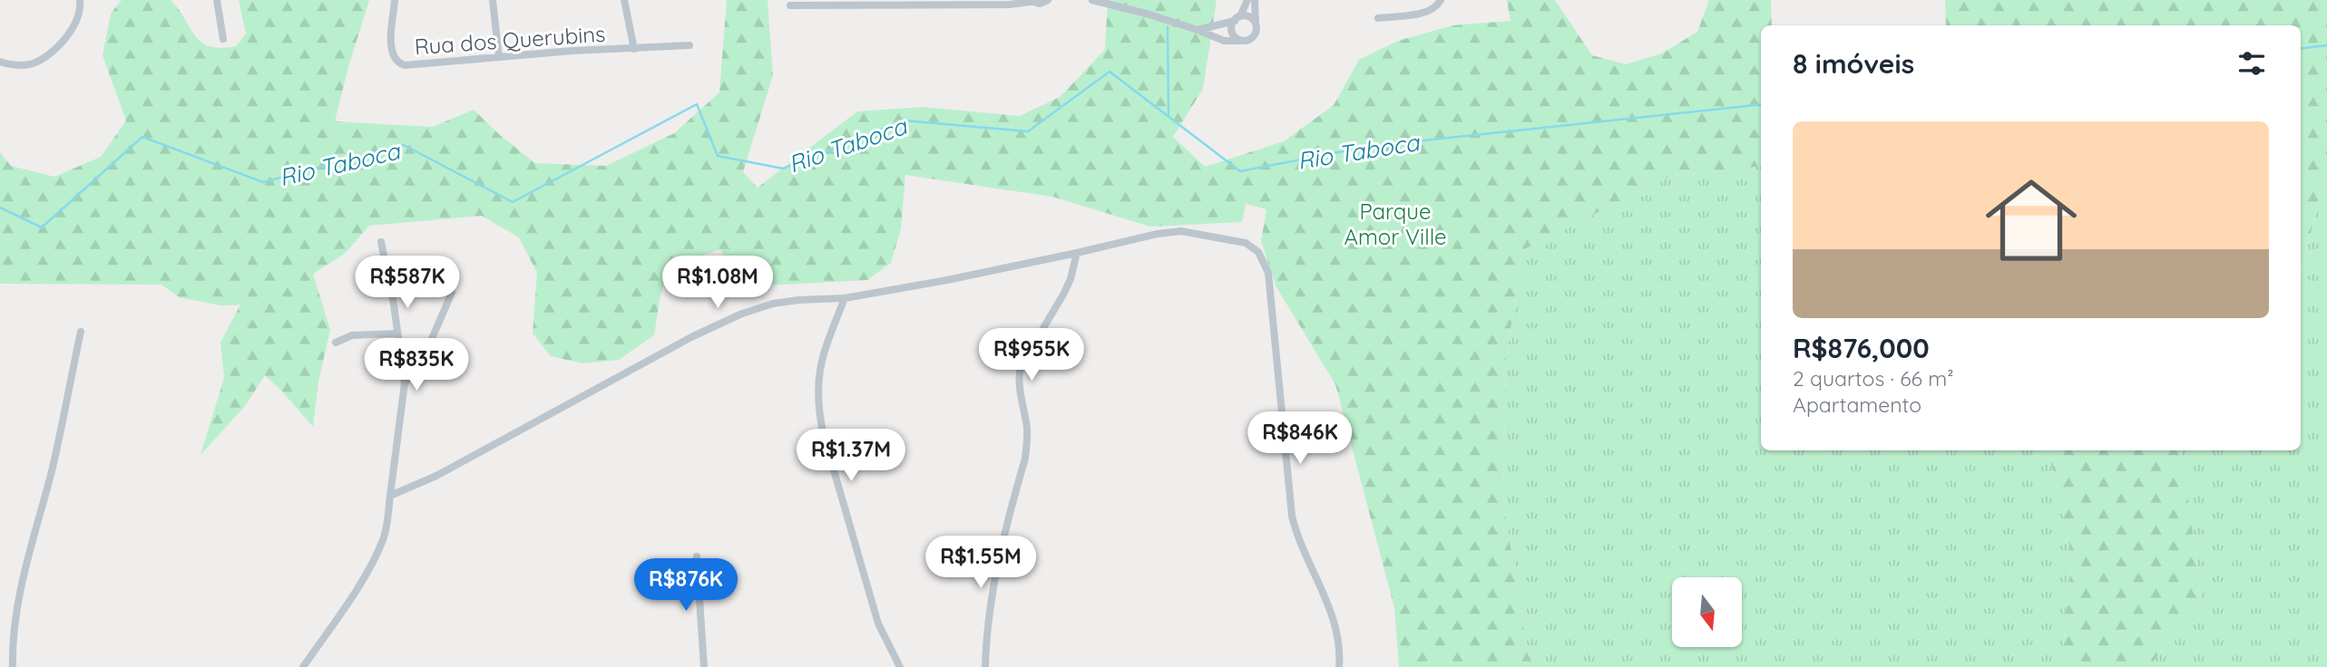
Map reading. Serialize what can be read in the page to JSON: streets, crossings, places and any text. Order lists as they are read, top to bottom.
{
  "streets": {
    "street": ["Rua dos Querubins"]
  },
  "water": ["Rio Taboca"],
  "parks": ["Parque Amor Ville"],
  "north": "bottom",
  "page": {
    "heading": "8 imóveis",
    "list": [
      {
        "name": "R$876,000",
        "note": "2 quartos · 66 m² · Apartamento"
      }
    ],
    "price": [
      "R$587K",
      "R$1.08M",
      "R$955K",
      "R$835K",
      "R$846K",
      "R$1.37M",
      "R$1.55M",
      "R$876K"
    ]
  }
}
